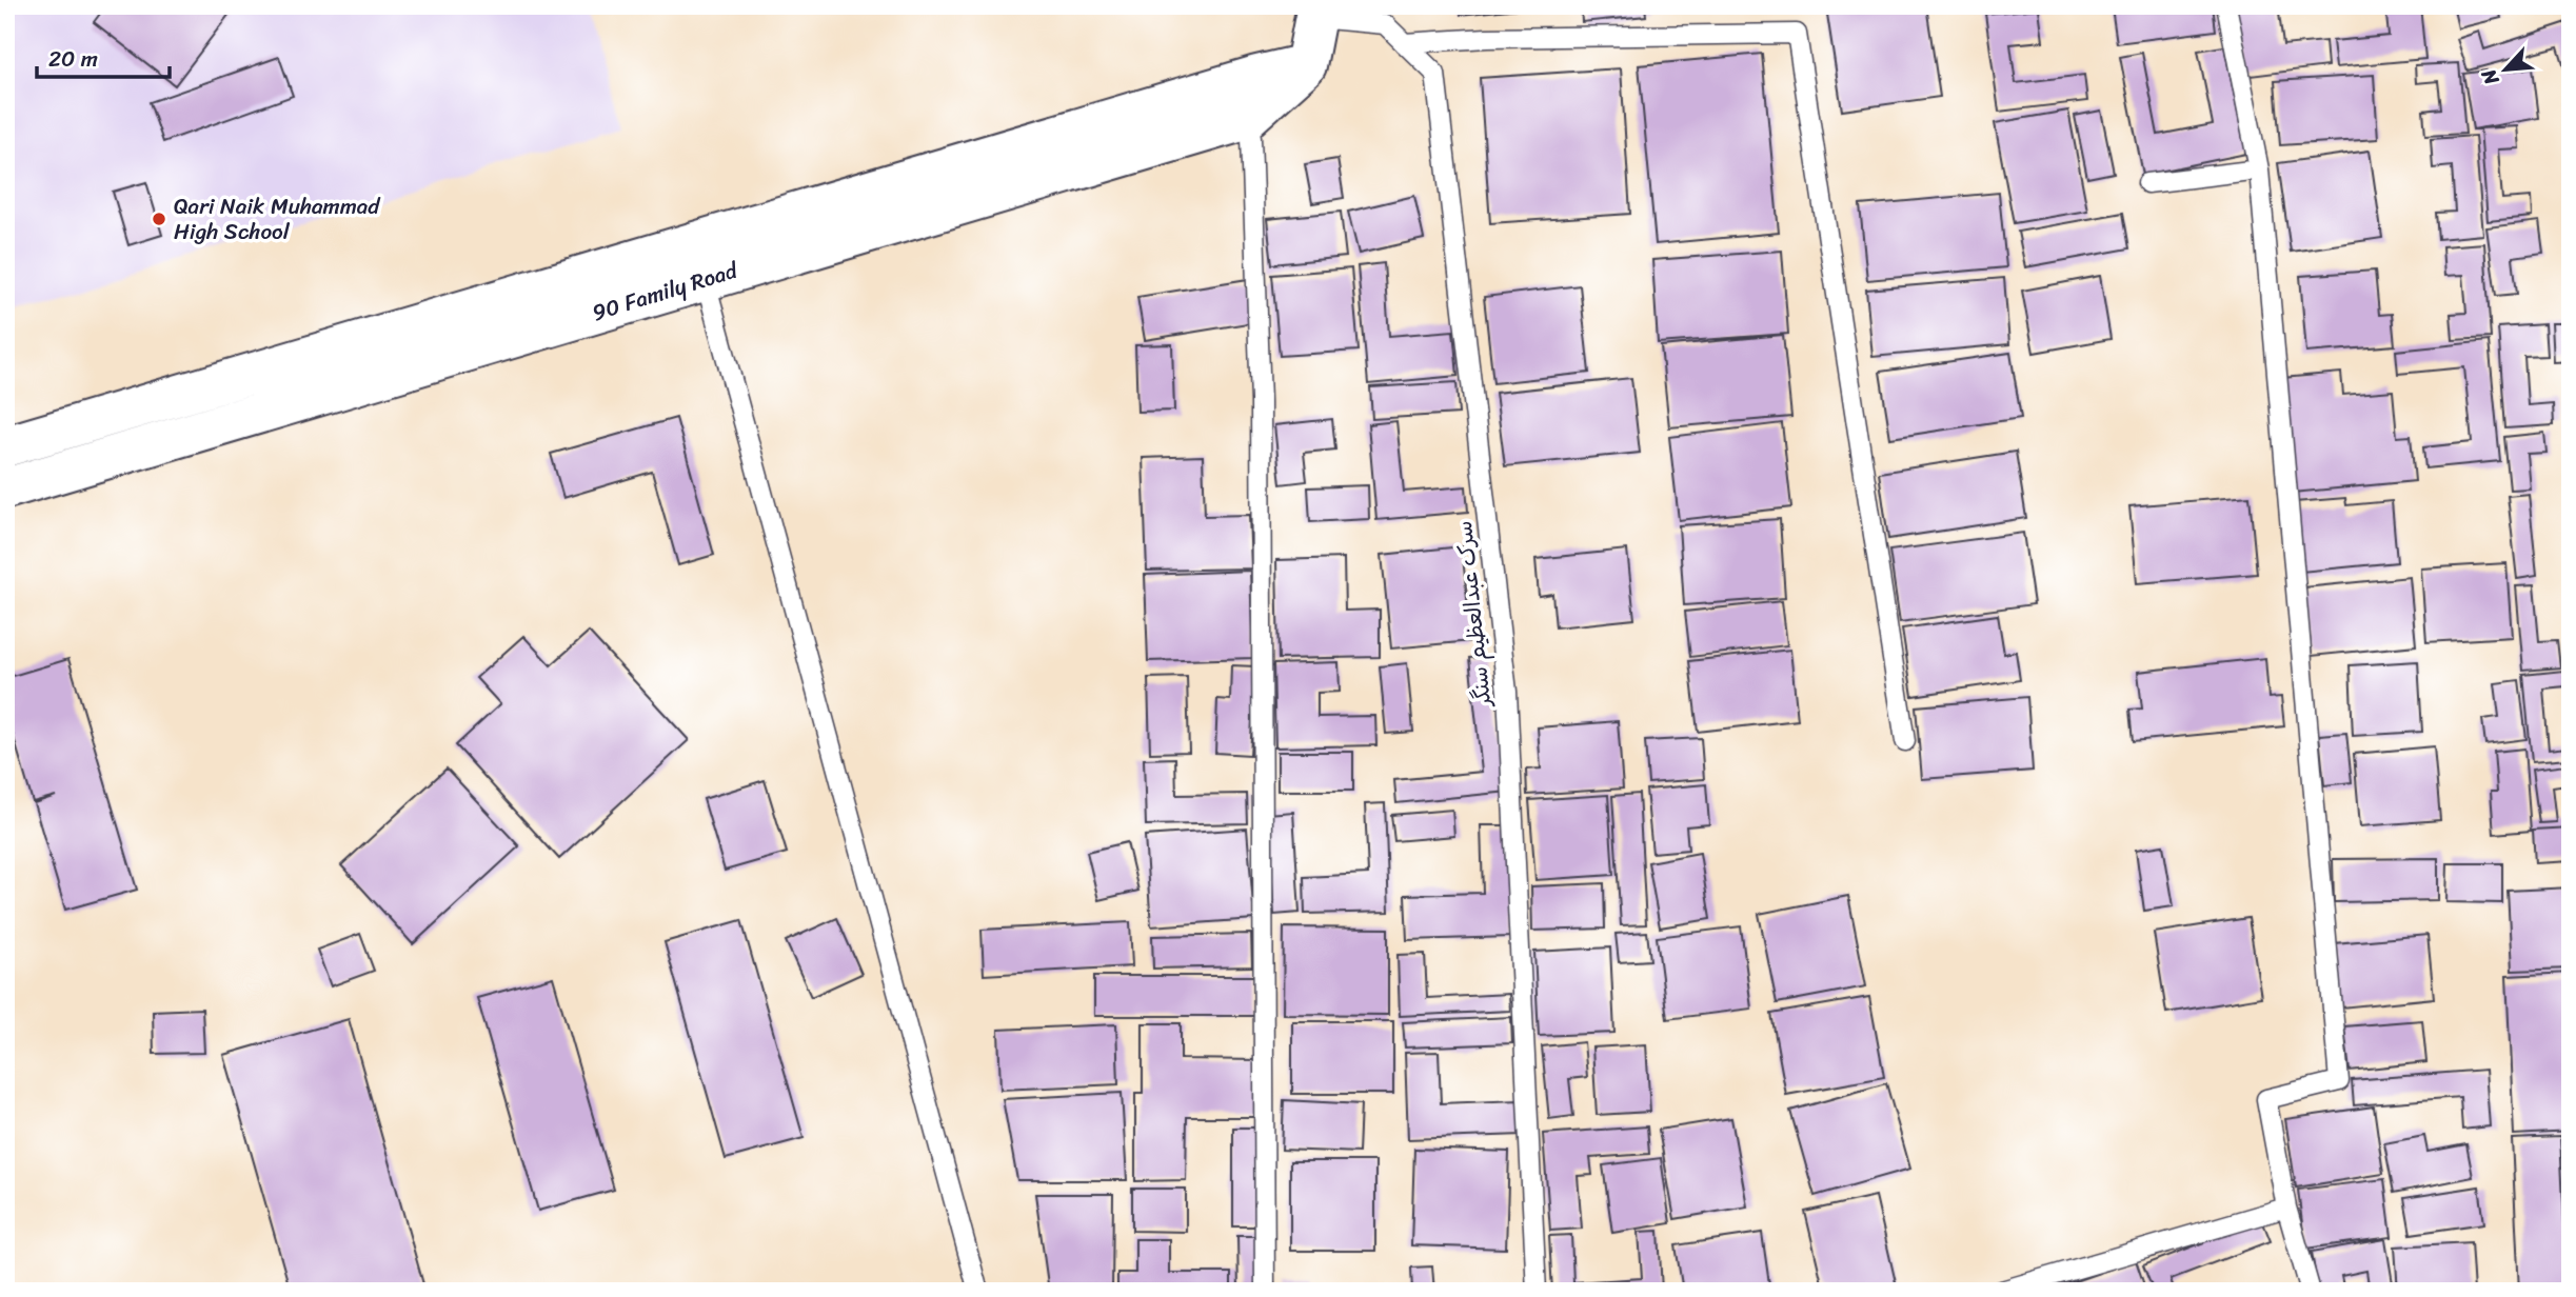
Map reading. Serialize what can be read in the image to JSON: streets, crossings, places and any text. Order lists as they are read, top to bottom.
{
  "streets": {
    "street": ["90 Family Road"],
    "lane": ["سرک عبدالعظیم سنگر"]
  },
  "crossings": [
    ["90 Family Road", "سرک عبدالعظیم سنگر"]
  ],
  "places": ["Qari Naik Muhammad High School"],
  "scale_bar": "20 m",
  "north": "bottom left"
}
